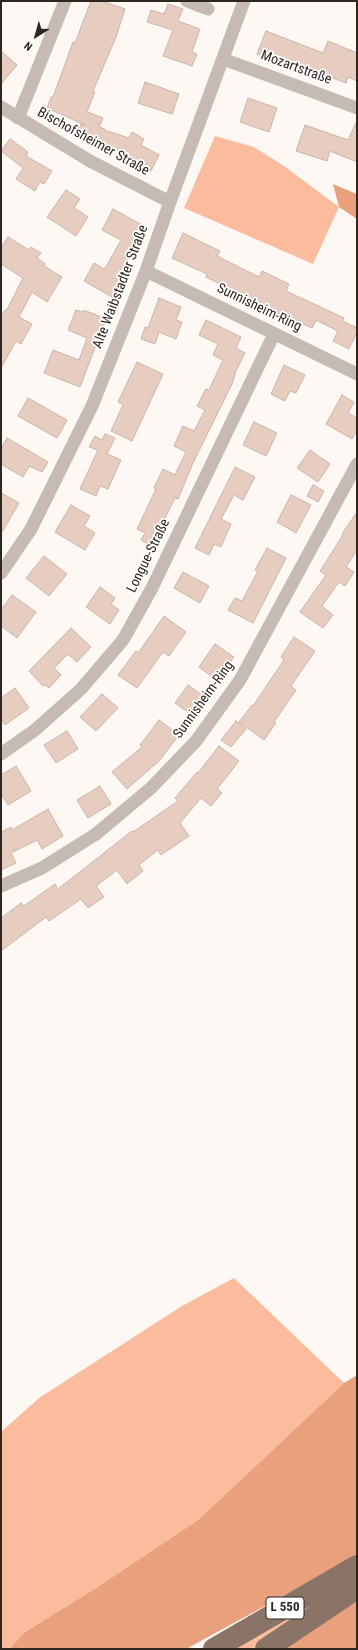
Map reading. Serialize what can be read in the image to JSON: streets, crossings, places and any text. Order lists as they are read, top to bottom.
{
  "streets": {
    "highway": ["L 550"],
    "street": [
      "Mozartstraße",
      "Bischofsheimer Straße",
      "Alte Waibstadter Straße",
      "Sunnisheim-Ring",
      "Longue-Straße"
    ]
  },
  "crossings": [
    ["Mozartstraße", "Alte Waibstadter Straße"],
    ["Bischofsheimer Straße", "Alte Waibstadter Straße"],
    ["Alte Waibstadter Straße", "Sunnisheim-Ring"],
    ["Sunnisheim-Ring", "Longue-Straße"]
  ],
  "north": "bottom left"
}
